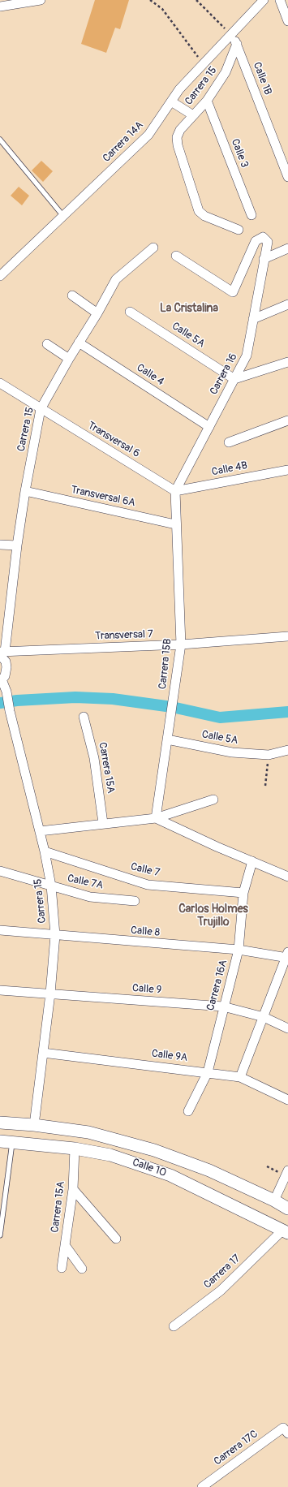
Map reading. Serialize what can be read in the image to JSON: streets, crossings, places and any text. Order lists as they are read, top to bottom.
{
  "streets": {
    "main road": ["Calle 10"],
    "street": [
      "Calle 1B",
      "Carrera 15",
      "Carrera 14A",
      "Calle 3",
      "Calle 5A",
      "Carrera 16",
      "Calle 4",
      "Transversal 6",
      "Calle 4B",
      "Transversal 6A",
      "Transversal 7",
      "Carrera 15B",
      "Carrera 15A",
      "Calle 7",
      "Calle 7A",
      "Calle 8",
      "Carrera 16A",
      "Calle 9",
      "Calle 9A",
      "Carrera 17",
      "Carrera 17C"
    ]
  },
  "crossings": [
    ["Calle 1B", "Carrera 15"],
    ["Calle 1B", "Carrera 14A"],
    ["Carrera 15", "Calle 3"],
    ["Carrera 15", "Calle 4"],
    ["Carrera 15", "Transversal 6"],
    ["Carrera 15", "Transversal 6A"],
    ["Carrera 15", "Transversal 7"],
    ["Carrera 15", "Calle 7"],
    ["Carrera 15", "Calle 7A"],
    ["Carrera 15", "Calle 8"],
    ["Carrera 15", "Calle 9"],
    ["Carrera 15", "Calle 9A"],
    ["Carrera 15", "Calle 10"],
    ["Calle 5A", "Carrera 16"],
    ["Calle 5A", "Carrera 15B"],
    ["Carrera 16", "Calle 4"],
    ["Carrera 16", "Transversal 6"],
    ["Carrera 16", "Calle 4B"],
    ["Carrera 16", "Carrera 15B"],
    ["Transversal 6", "Calle 4B"],
    ["Transversal 6", "Carrera 15B"],
    ["Calle 4B", "Carrera 15B"],
    ["Transversal 6A", "Carrera 15B"],
    ["Transversal 7", "Carrera 15B"],
    ["Carrera 15A", "Calle 10"],
    ["Calle 7", "Carrera 16A"],
    ["Calle 8", "Carrera 16A"],
    ["Carrera 16A", "Calle 9"],
    ["Carrera 16A", "Calle 9A"],
    ["Calle 10", "Carrera 17"]
  ],
  "districts": ["La Cristalina", "Carlos Holmes Trujillo"]
}
